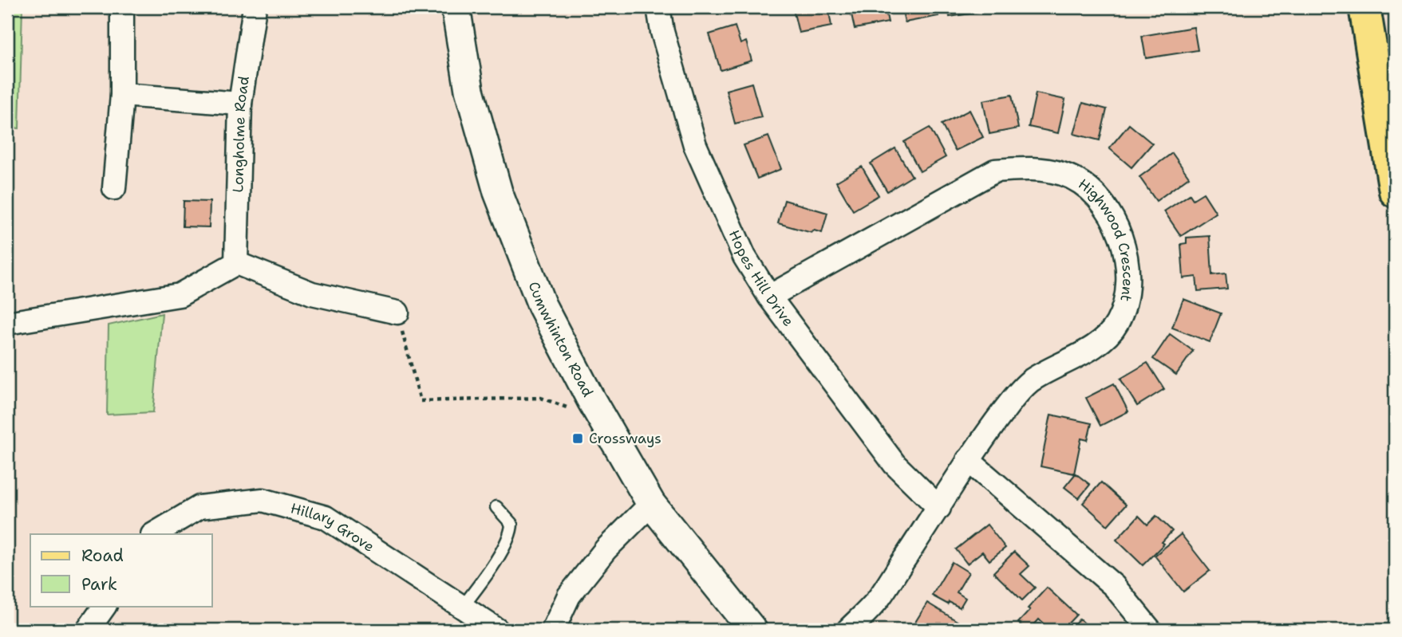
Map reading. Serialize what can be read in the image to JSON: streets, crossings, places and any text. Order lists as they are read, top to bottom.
{
  "streets": {
    "street": [
      "Longholme Road",
      "Highwood Crescent",
      "Hopes Hill Drive",
      "Cumwhinton Road",
      "Hillary Grove"
    ]
  },
  "crossings": [
    ["Highwood Crescent", "Hopes Hill Drive"]
  ],
  "places": {
    "transit": ["Crossways"]
  },
  "legend": ["Road", "Park"]
}
